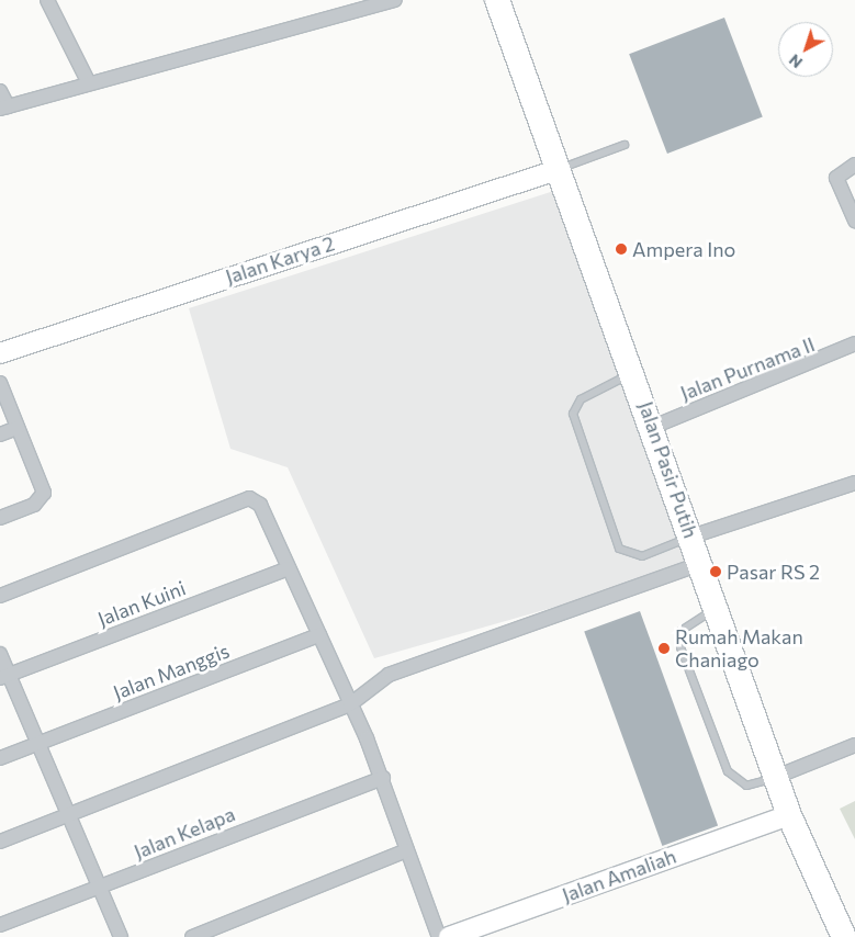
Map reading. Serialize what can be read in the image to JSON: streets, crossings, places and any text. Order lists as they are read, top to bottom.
{
  "streets": {
    "highway": ["Jalan Pasir Putih"],
    "street": [
      "Jalan Karya 2",
      "Jalan Purnama II",
      "Jalan Kuini",
      "Jalan Manggis",
      "Jalan Kelapa",
      "Jalan Amaliah"
    ]
  },
  "crossings": [
    ["Jalan Karya 2", "Jalan Pasir Putih"],
    ["Jalan Purnama II", "Jalan Pasir Putih"],
    ["Jalan Pasir Putih", "Jalan Amaliah"]
  ],
  "places": ["Ampera Ino", "Pasar RS 2", "Rumah Makan Chaniago"],
  "north": "bottom left"
}
